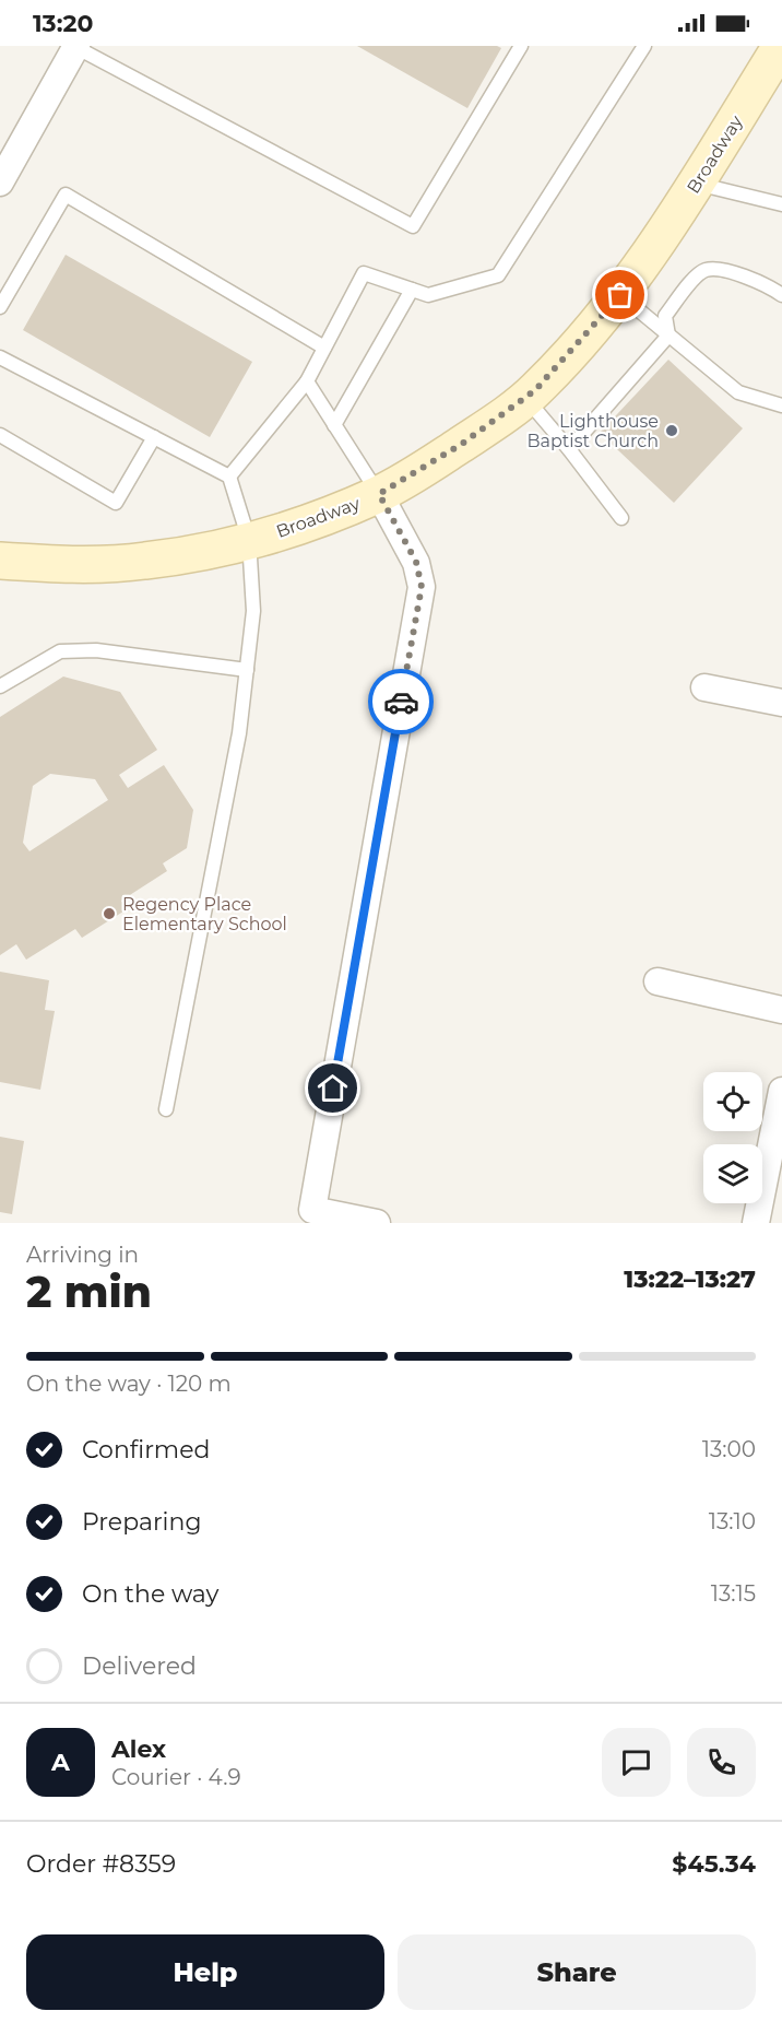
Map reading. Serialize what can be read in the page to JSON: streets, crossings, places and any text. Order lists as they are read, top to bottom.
{
  "streets": {
    "main road": ["Broadway"]
  },
  "places": ["Lighthouse Baptist Church", "Regency Place Elementary School"],
  "page": {
    "status": "13:20",
    "heading": ["2 min", "Arriving in", "13:22–13:27"],
    "panel": [
      "Alex",
      "Courier · 4.9",
      "Order #8359",
      "$45.34"
    ],
    "bar": "On the way · 120 m",
    "list": [
      ["Confirmed", "13:00"],
      ["Preparing", "13:10"],
      ["On the way", "13:15"],
      "Delivered"
    ],
    "round": "A",
    "buttons": ["Help", "Share"]
  }
}
